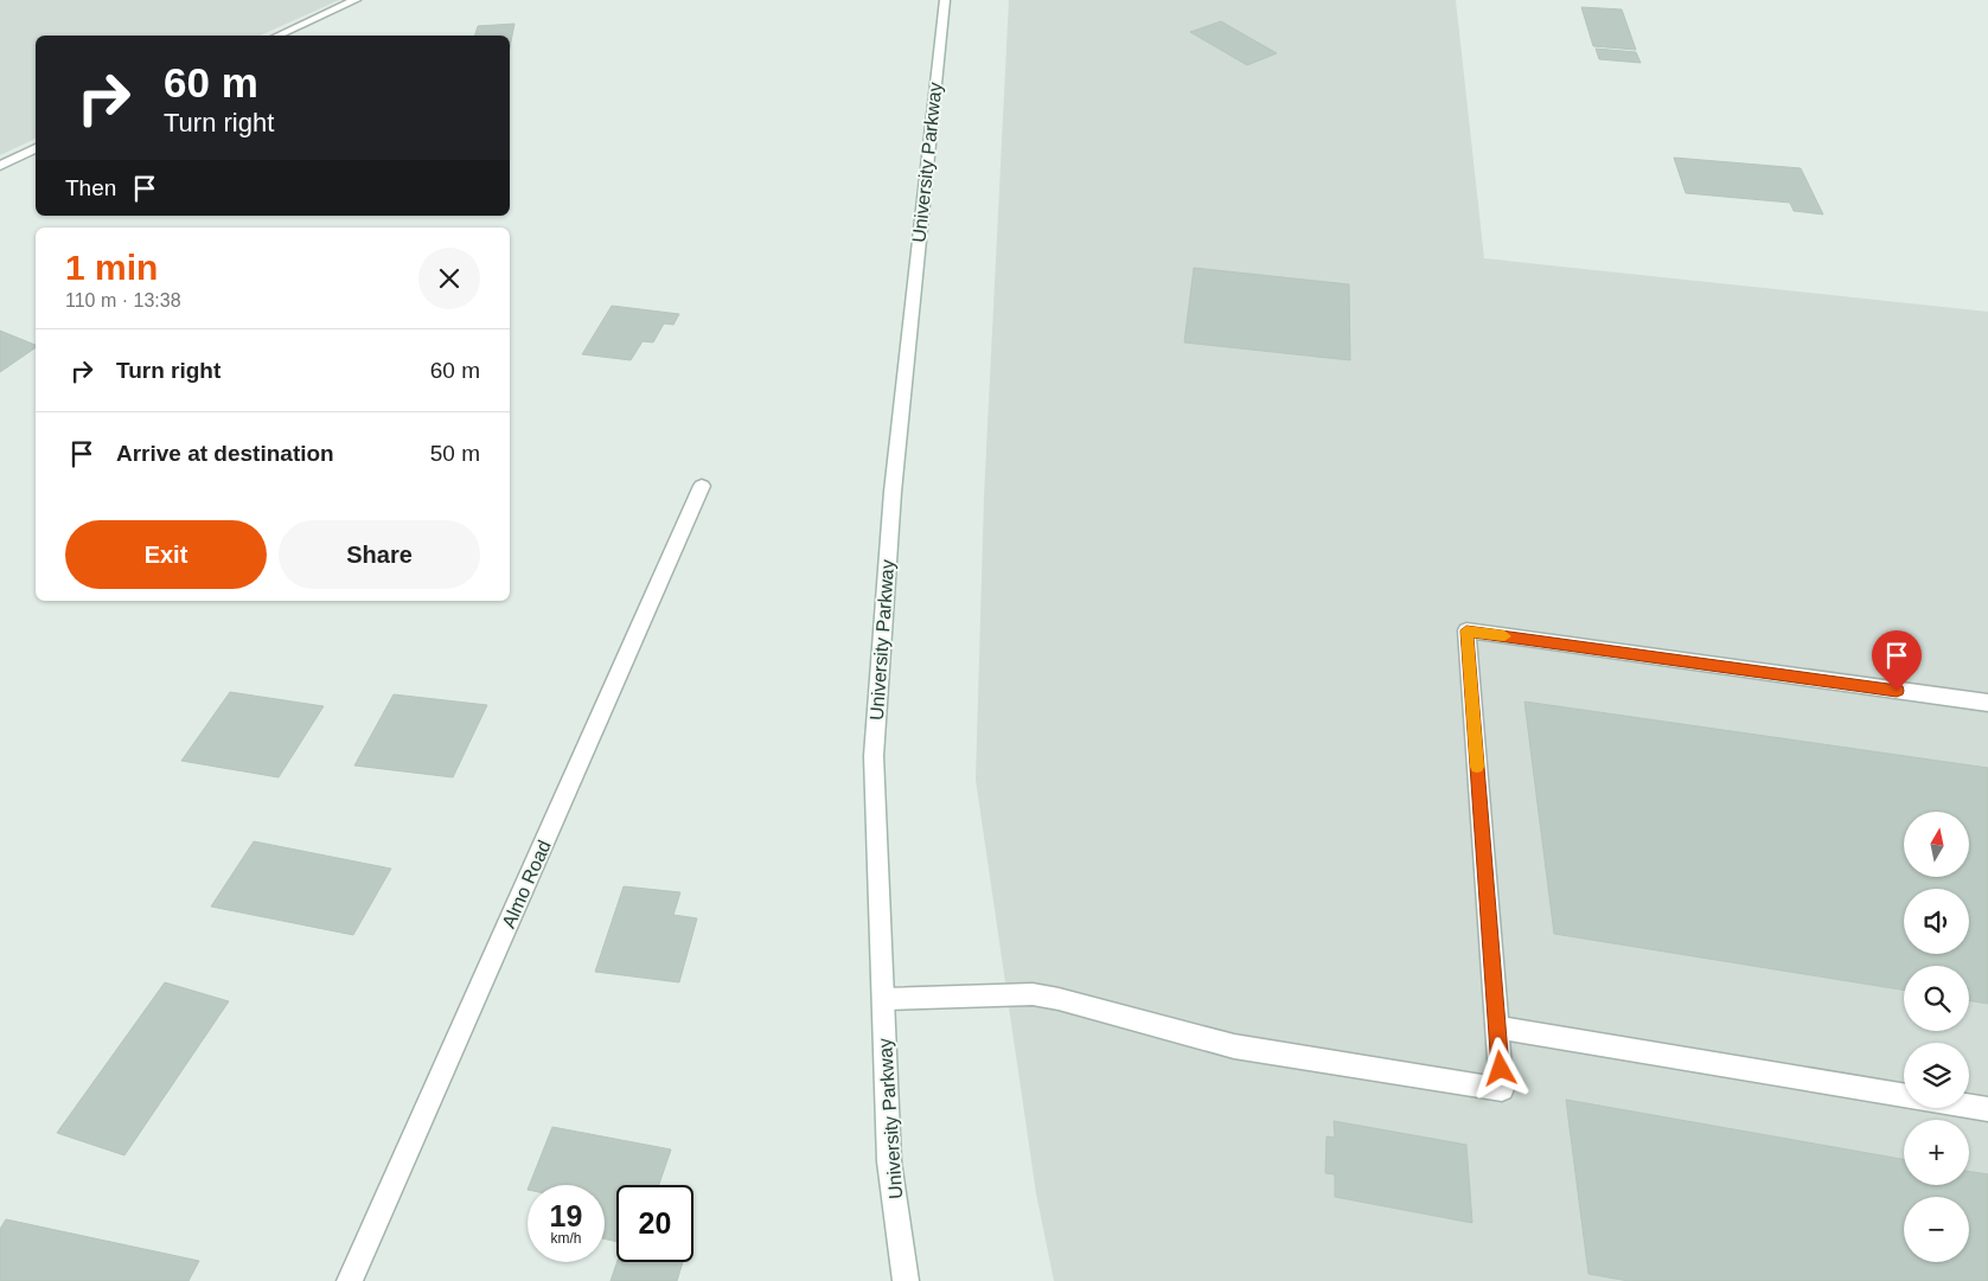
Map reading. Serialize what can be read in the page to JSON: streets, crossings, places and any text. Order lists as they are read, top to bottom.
{
  "streets": {
    "main road": ["University Parkway", "Almo Road"]
  },
  "north": "top",
  "page": {
    "turn": ["60 m", "Turn right"],
    "then": "Then",
    "heading": ["1 min", "110 m · 13:38"],
    "list": [
      {
        "name": "Turn right",
        "value": "60 m"
      },
      {
        "name": "Arrive at destination",
        "value": "50 m"
      }
    ],
    "buttons": ["Exit", "Share"],
    "map_buttons": ["+", "−"],
    "speed": "19 km/h",
    "limit": "20"
  }
}
